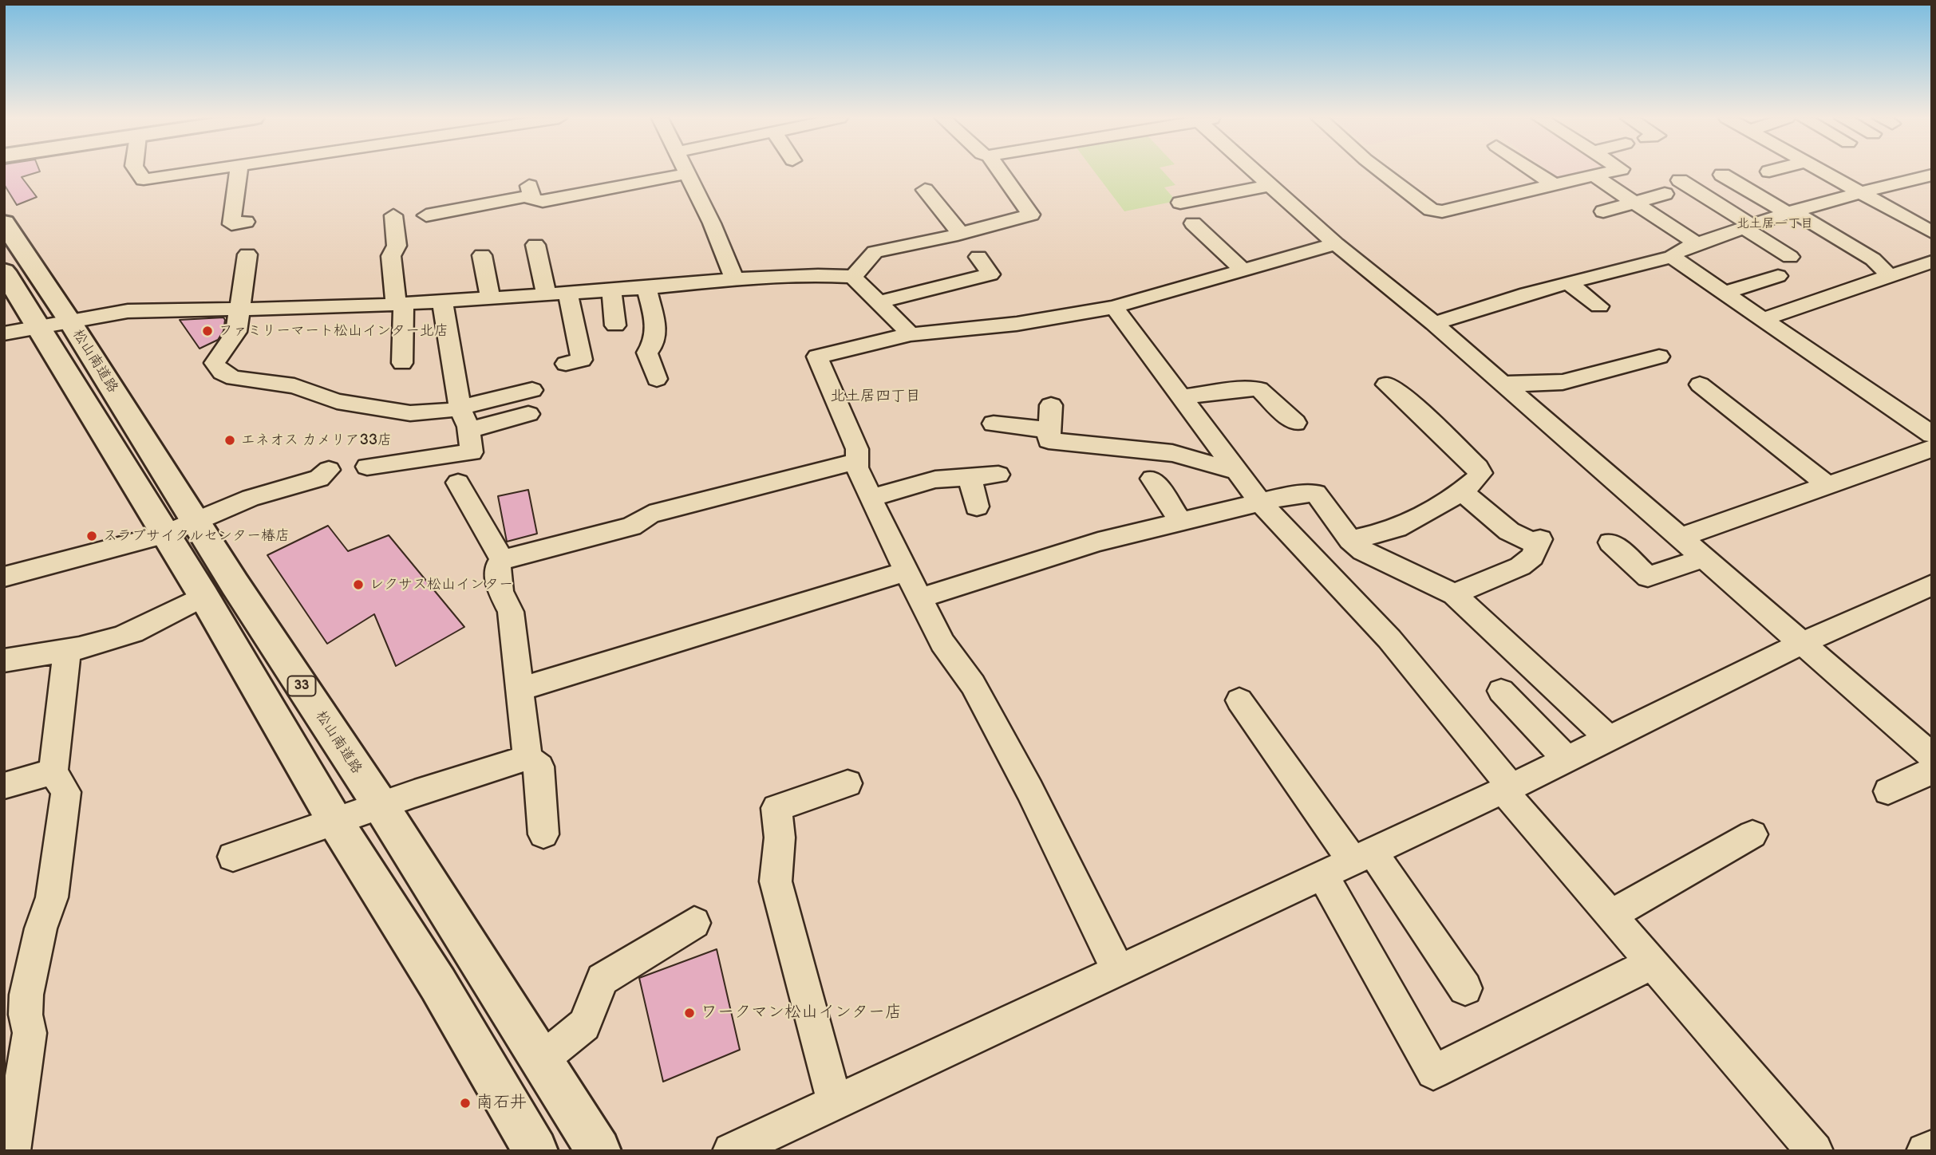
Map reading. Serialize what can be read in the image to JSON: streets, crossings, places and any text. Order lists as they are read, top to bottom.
{
  "streets": {
    "main road": ["松山南道路", "33"]
  },
  "districts": ["北土居一丁目", "北土居四丁目"],
  "places": [
    "ファミリーマート松山インター北店",
    "エネオス カメリア33店",
    "スラブサイクルセンター椿店",
    "レクサス松山インター",
    "ワークマン松山インター店",
    "南石井"
  ]
}
